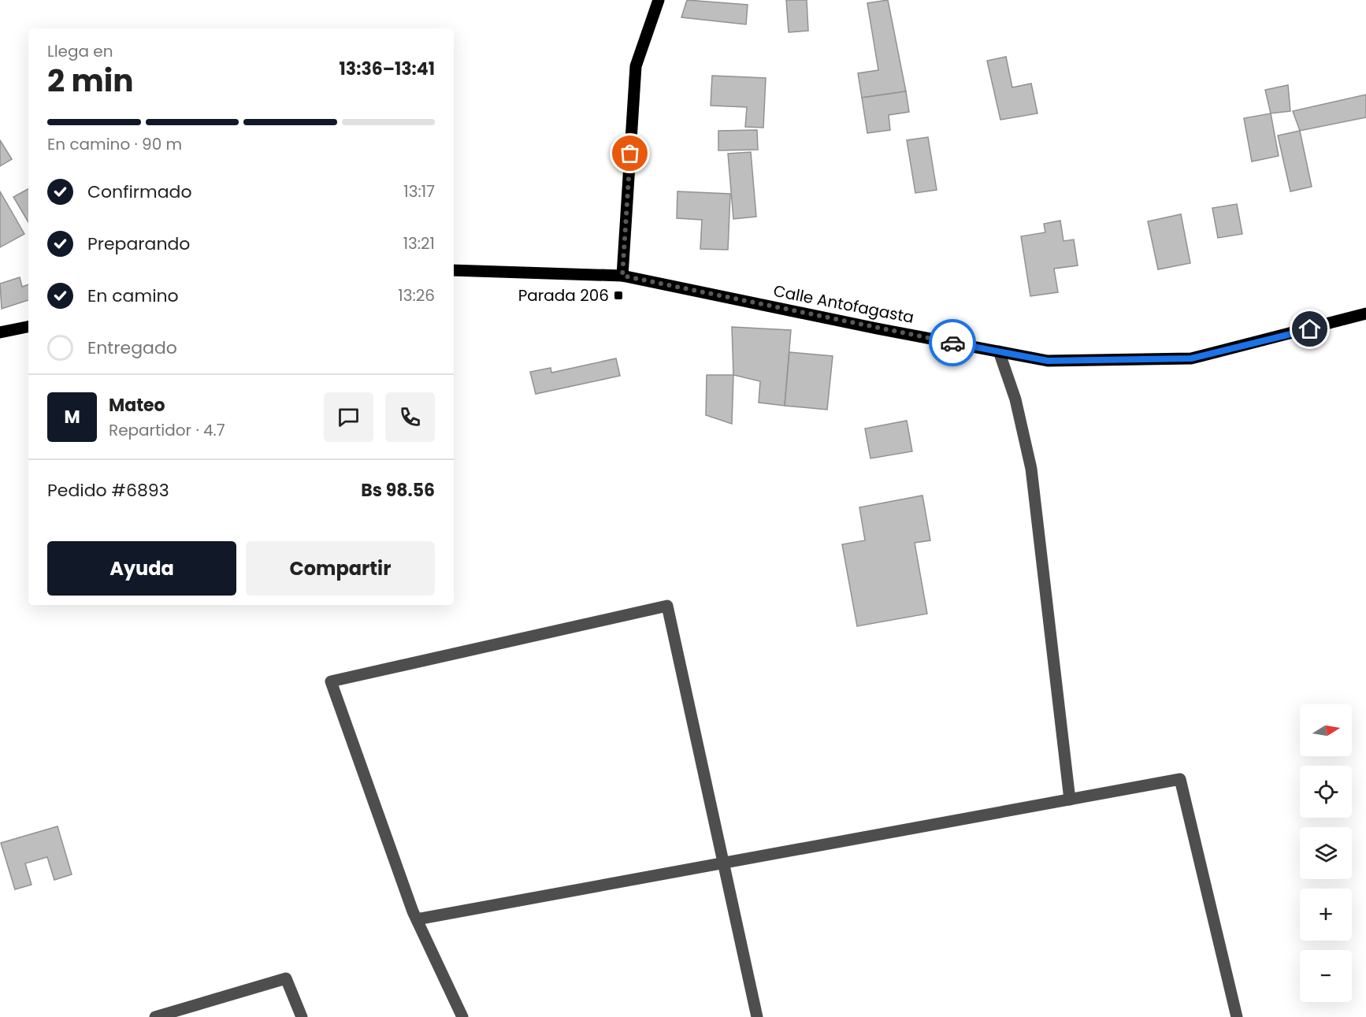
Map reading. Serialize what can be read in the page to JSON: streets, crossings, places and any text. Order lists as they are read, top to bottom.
{
  "streets": {
    "main road": ["Calle Antofagasta"]
  },
  "places": {
    "transit": ["Parada 206"]
  },
  "north": "right",
  "page": {
    "heading": ["2 min", "Llega en", "13:36–13:41"],
    "panel": [
      "Mateo",
      "Repartidor · 4.7",
      "Pedido #6893",
      "Bs 98.56"
    ],
    "bar": "En camino · 90 m",
    "list": [
      ["Confirmado", "13:17"],
      ["Preparando", "13:21"],
      ["En camino", "13:26"],
      "Entregado"
    ],
    "round": "M",
    "buttons": ["Ayuda", "Compartir"],
    "map_buttons": ["+", "−"]
  }
}
